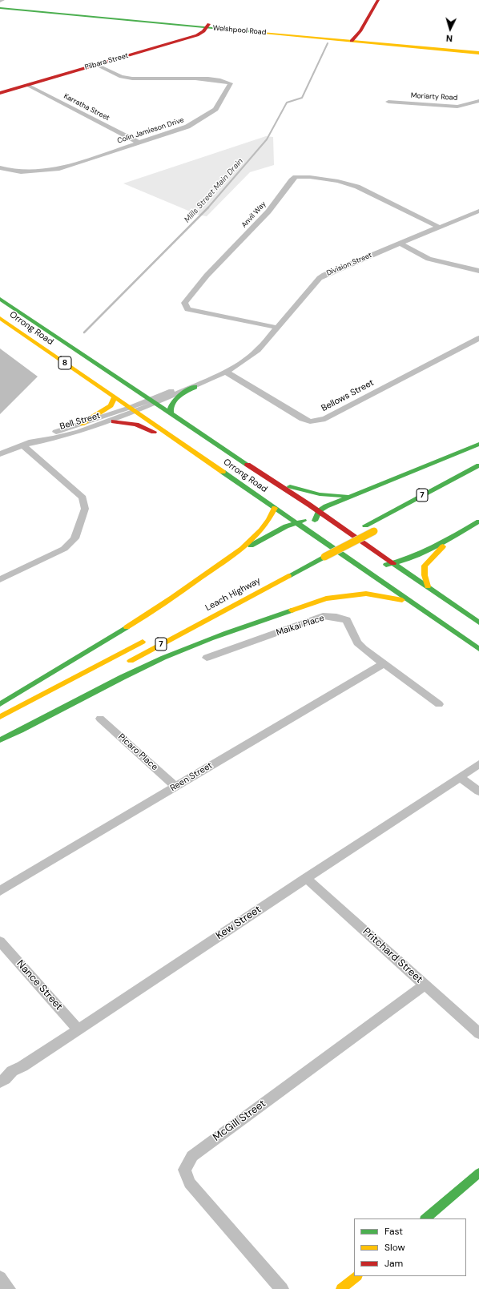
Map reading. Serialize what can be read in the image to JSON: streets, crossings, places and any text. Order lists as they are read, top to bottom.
{
  "streets": {
    "main road": [
      "Welshpool Road",
      "Pilbara Street",
      "Orrong Road",
      "8",
      "7",
      "Leach Highway"
    ],
    "street": [
      "Moriarty Road",
      "Karratha Street",
      "Colin Jamieson Drive",
      "Anvil Way",
      "Division Street",
      "Bellows Street",
      "Bell Street",
      "Maikai Place",
      "Picaro Place",
      "Reen Street",
      "Kew Street",
      "Pritchard Street",
      "Nance Street",
      "McGill Street"
    ]
  },
  "crossings": [
    ["Welshpool Road", "Pilbara Street"],
    ["Pilbara Street", "Karratha Street"],
    ["Pilbara Street", "Colin Jamieson Drive"],
    ["Karratha Street", "Colin Jamieson Drive"],
    ["Anvil Way", "Division Street"],
    ["Division Street", "Orrong Road"],
    ["Division Street", "Bellows Street"],
    ["Division Street", "Bell Street"],
    ["Orrong Road", "Bell Street"],
    ["Maikai Place", "Reen Street"],
    ["Picaro Place", "Reen Street"],
    ["Kew Street", "Pritchard Street"],
    ["Kew Street", "Nance Street"],
    ["Pritchard Street", "McGill Street"]
  ],
  "water": ["Mills Street Main Drain"],
  "legend": ["Fast", "Slow", "Jam"],
  "north": "bottom"
}
